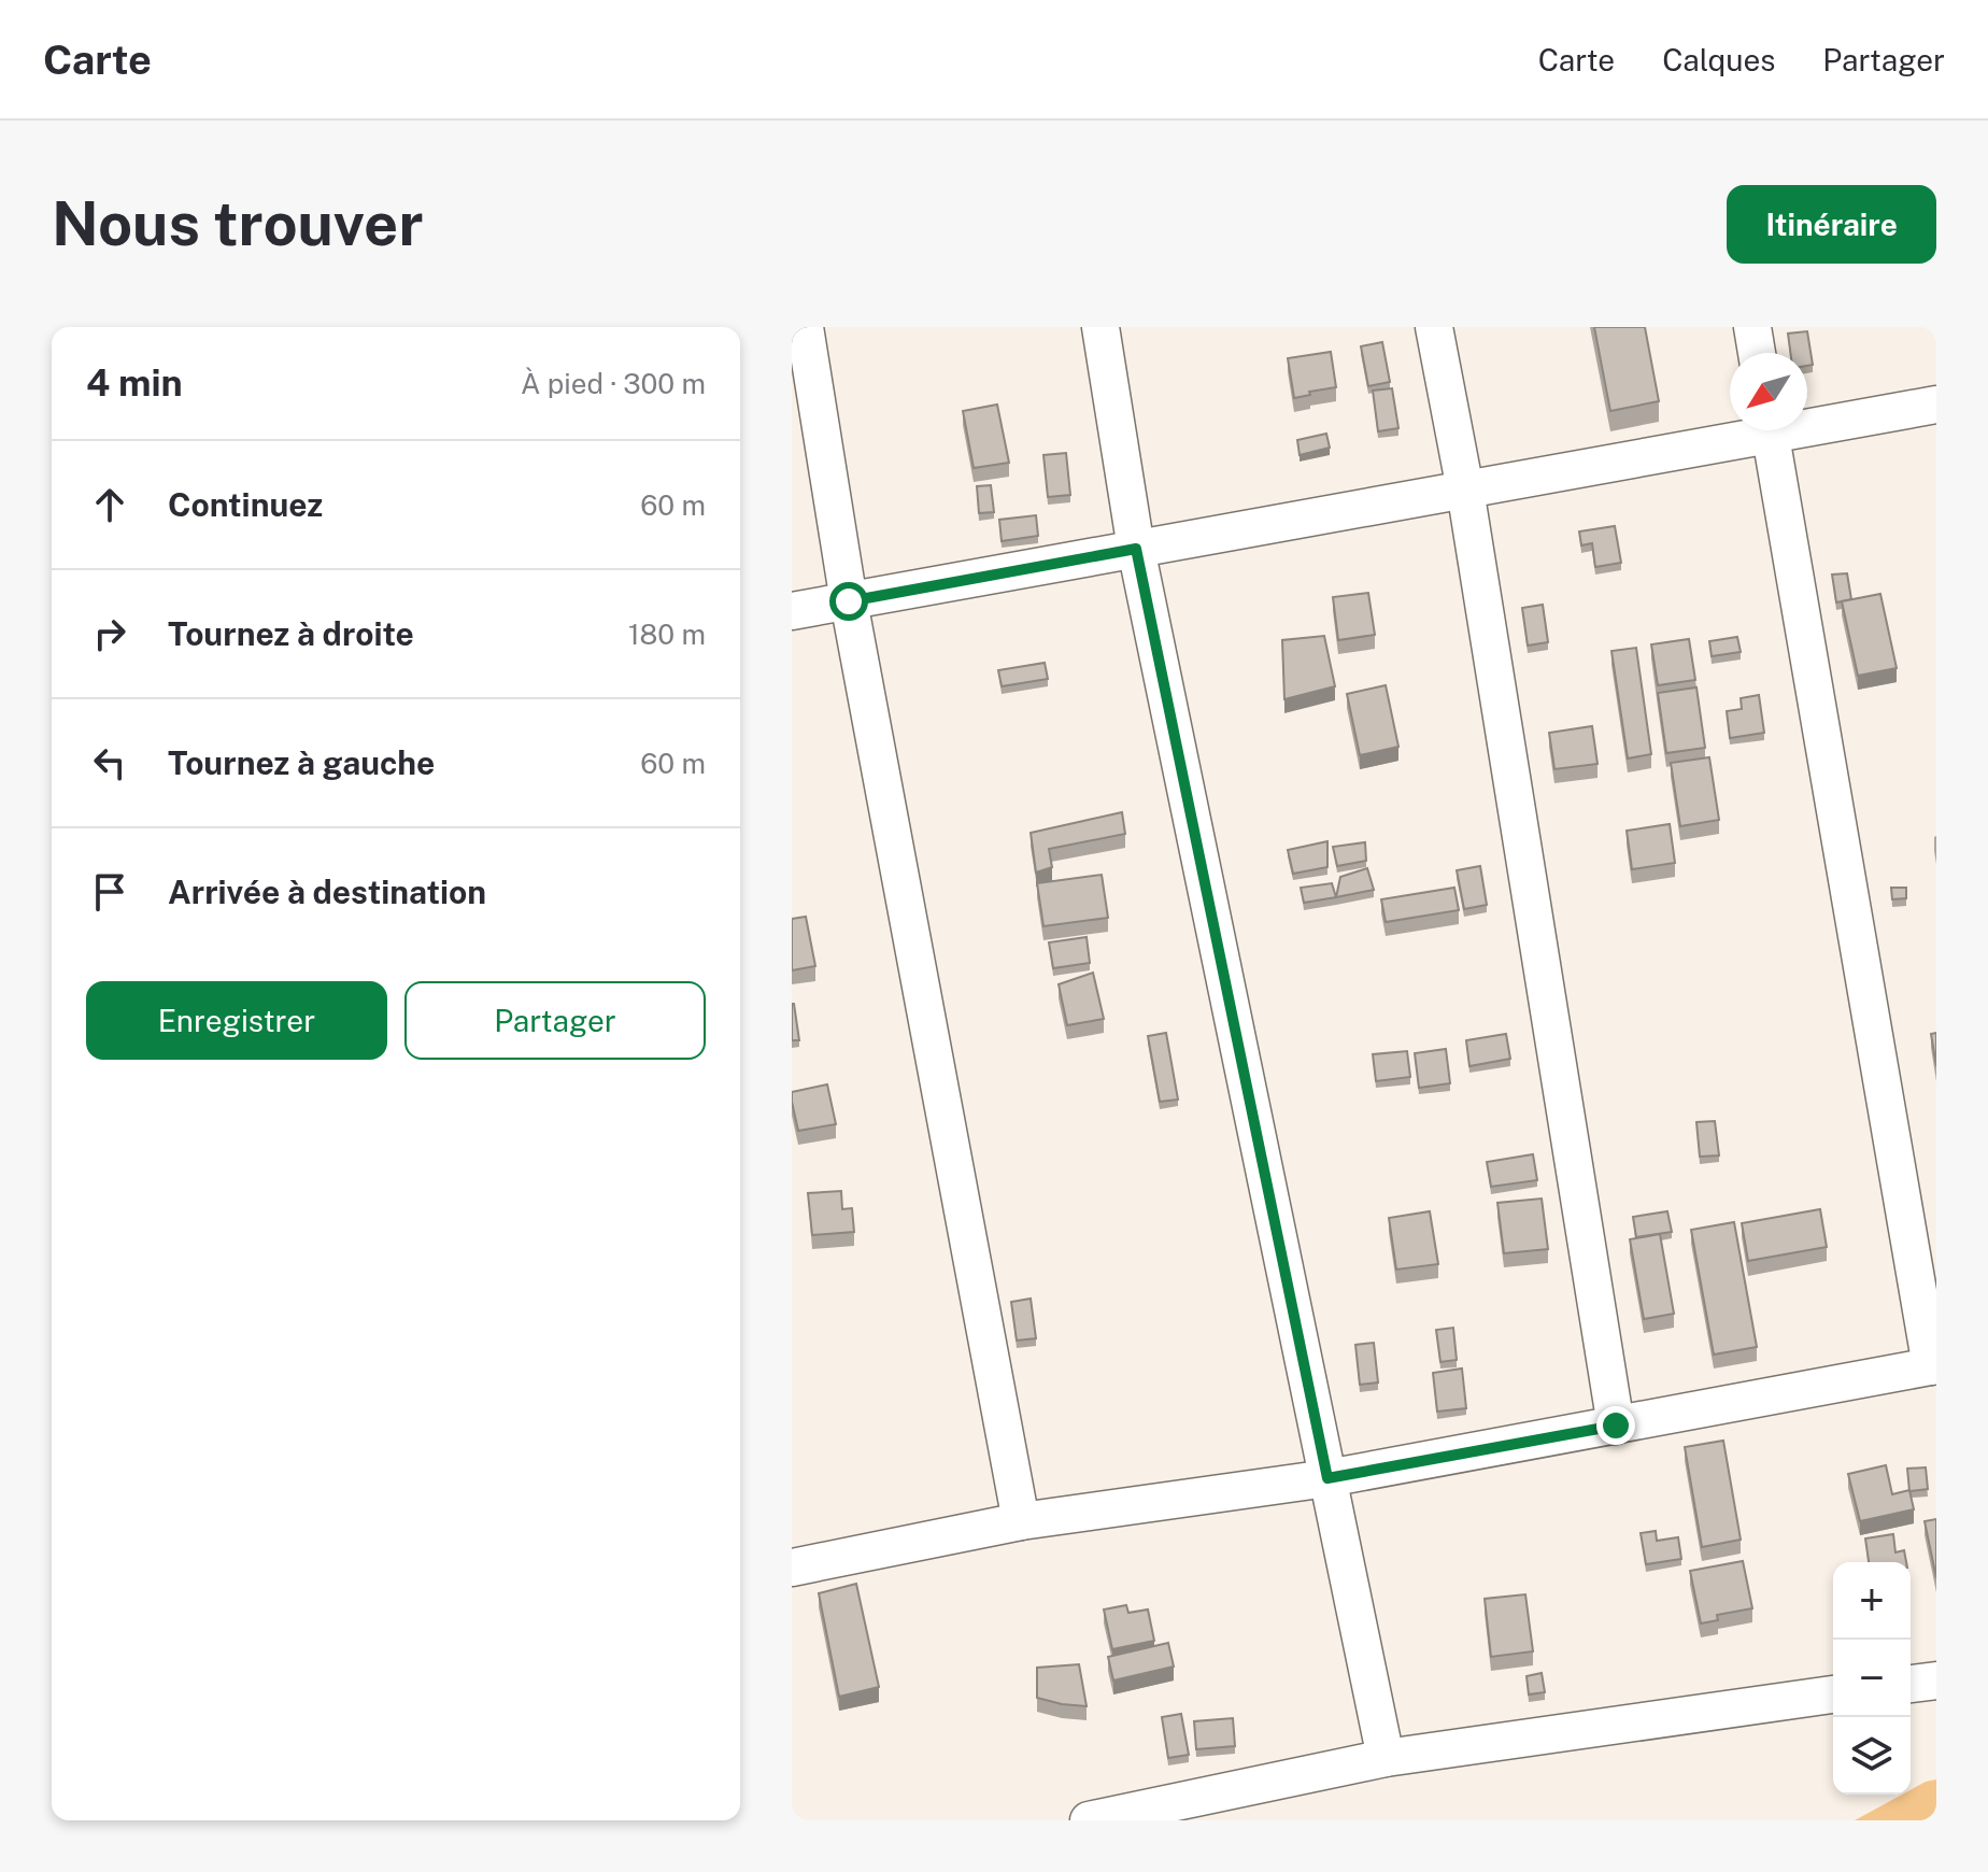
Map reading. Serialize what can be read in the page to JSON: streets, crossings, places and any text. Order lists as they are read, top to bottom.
{
  "north": "bottom left",
  "page": {
    "header": "Carte",
    "nav": ["Carte", "Calques", "Partager"],
    "buttons": [
      "Itinéraire",
      ["Enregistrer", "Partager"]
    ],
    "title": "Nous trouver",
    "heading": ["4 min", "À pied · 300 m"],
    "list": [
      ["Continuez", "60 m"],
      ["Tournez à droite", "180 m"],
      ["Tournez à gauche", "60 m"],
      "Arrivée à destination"
    ],
    "map_buttons": ["+", "−"]
  }
}
